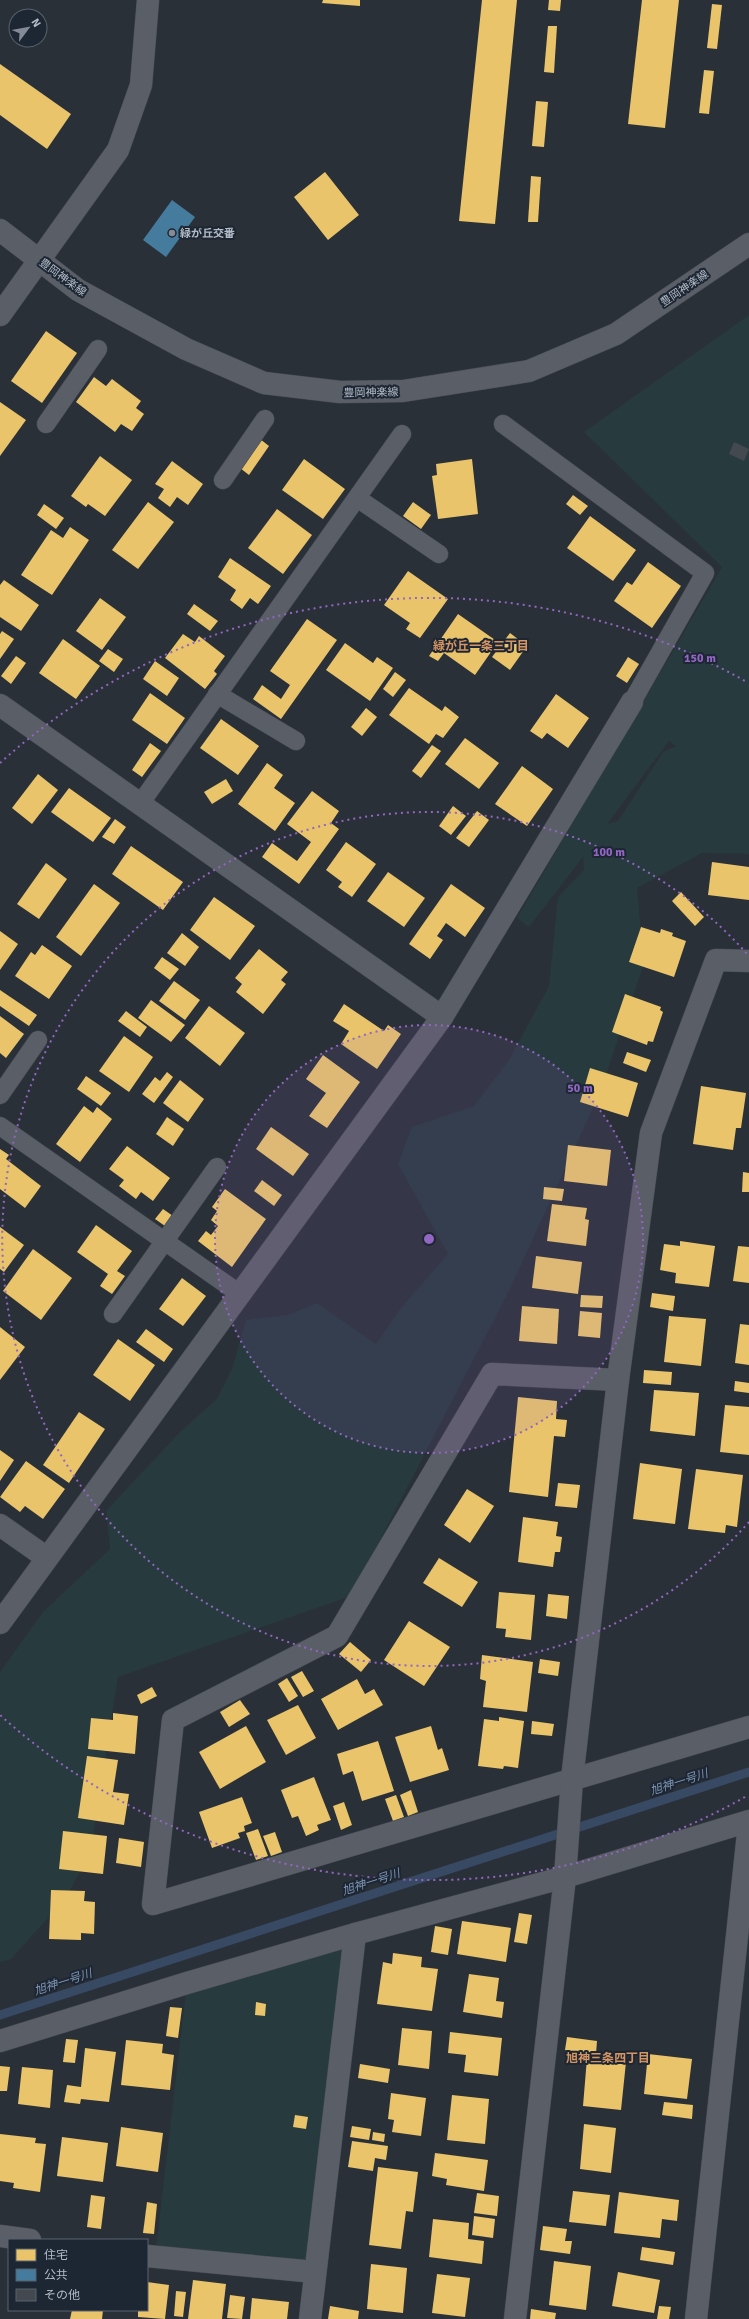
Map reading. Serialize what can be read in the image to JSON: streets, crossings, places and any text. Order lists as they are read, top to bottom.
{
  "streets": {
    "street": ["豊岡神楽線"]
  },
  "districts": ["緑が丘一条三丁目", "旭神三条四丁目"],
  "water": ["旭神一号川"],
  "places": ["緑が丘交番"],
  "legend": ["住宅", "公共", "その他"],
  "north": "top right",
  "rings": ["150 m", "100 m", "50 m"]
}
